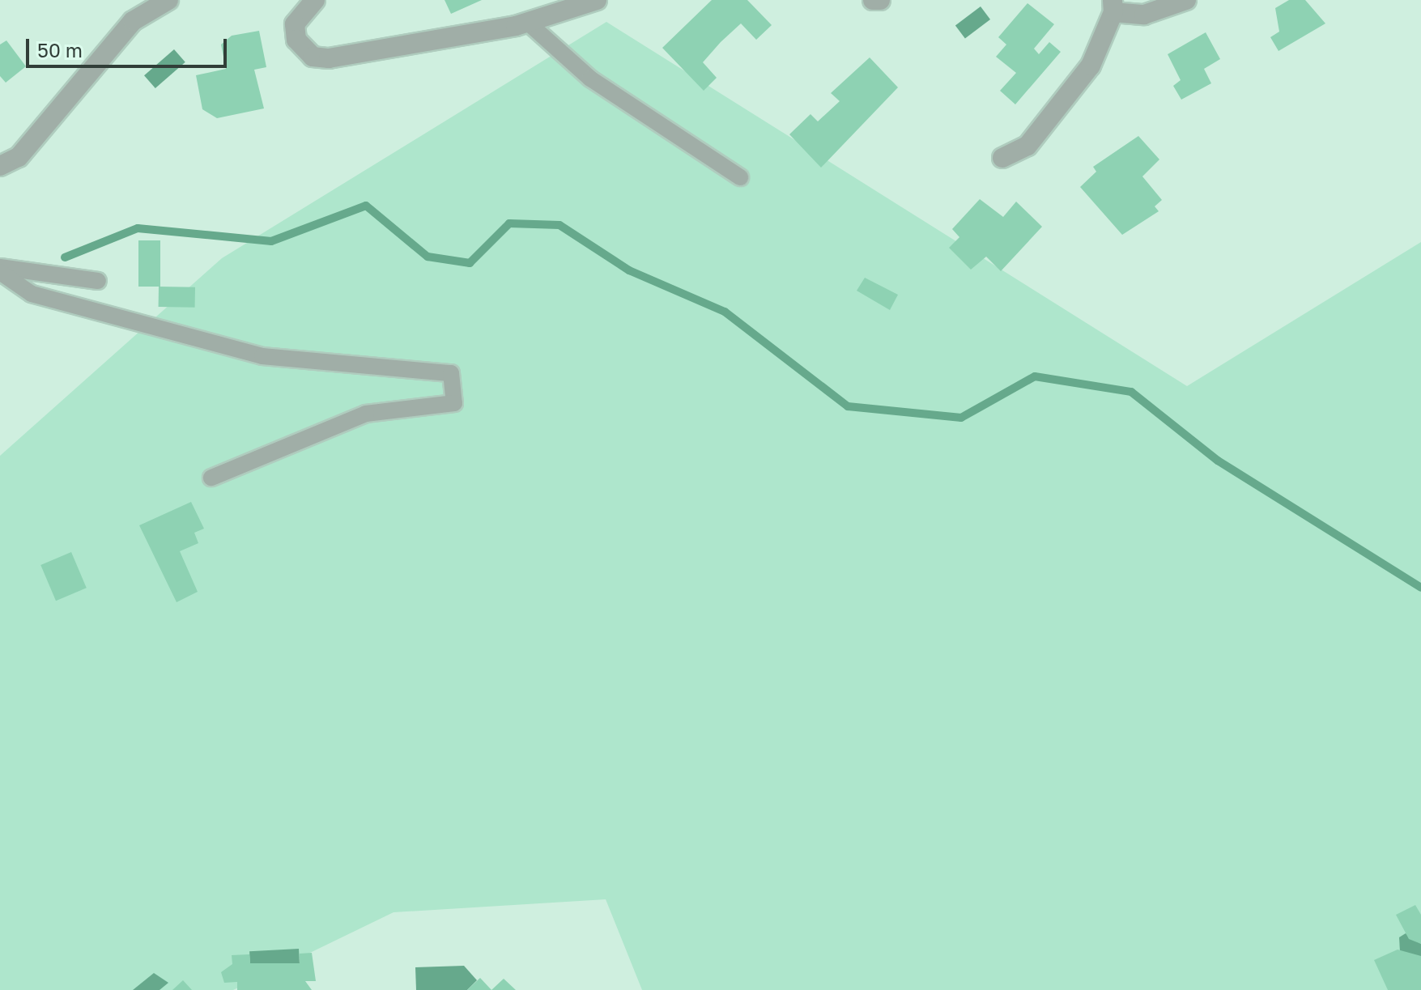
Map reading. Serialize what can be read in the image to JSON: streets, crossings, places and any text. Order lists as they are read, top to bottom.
{
  "scale_bar": "50 m"
}
